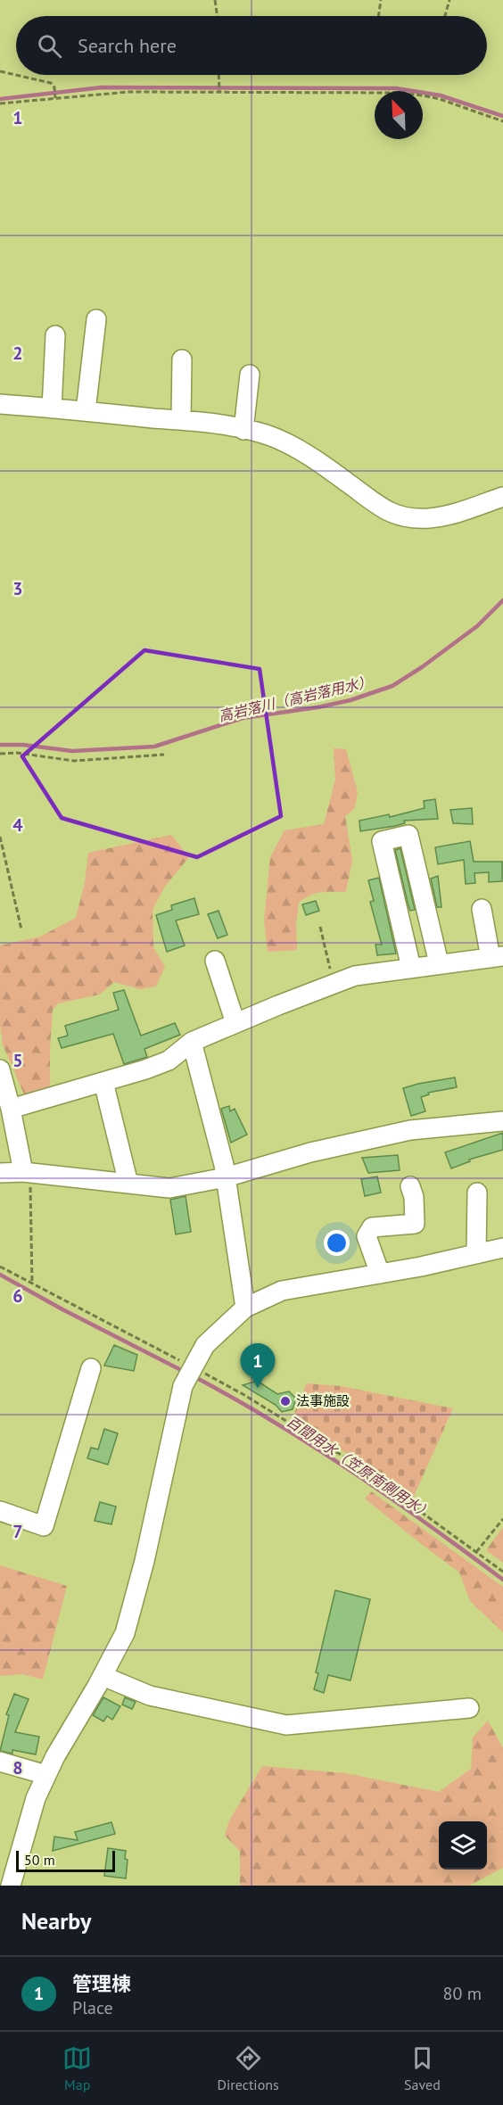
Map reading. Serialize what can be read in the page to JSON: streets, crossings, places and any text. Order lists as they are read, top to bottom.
{
  "water": ["高岩落川（高岩落用水）", "百間用水（笠原南側用水）"],
  "places": ["法事施設"],
  "scale_bar": "50 m",
  "north": "top left",
  "page": {
    "search": "Search here",
    "pins": "1",
    "scale": "50 m",
    "heading": "Nearby",
    "list": [
      {
        "mark": "1",
        "name": "管理棟",
        "note": "Place",
        "value": "80 m"
      }
    ],
    "nav": ["Map", "Directions", "Saved"]
  },
  "grid": {
    "rows": [
      "1",
      "2",
      "3",
      "4",
      "5",
      "6",
      "7",
      "8"
    ]
  }
}
